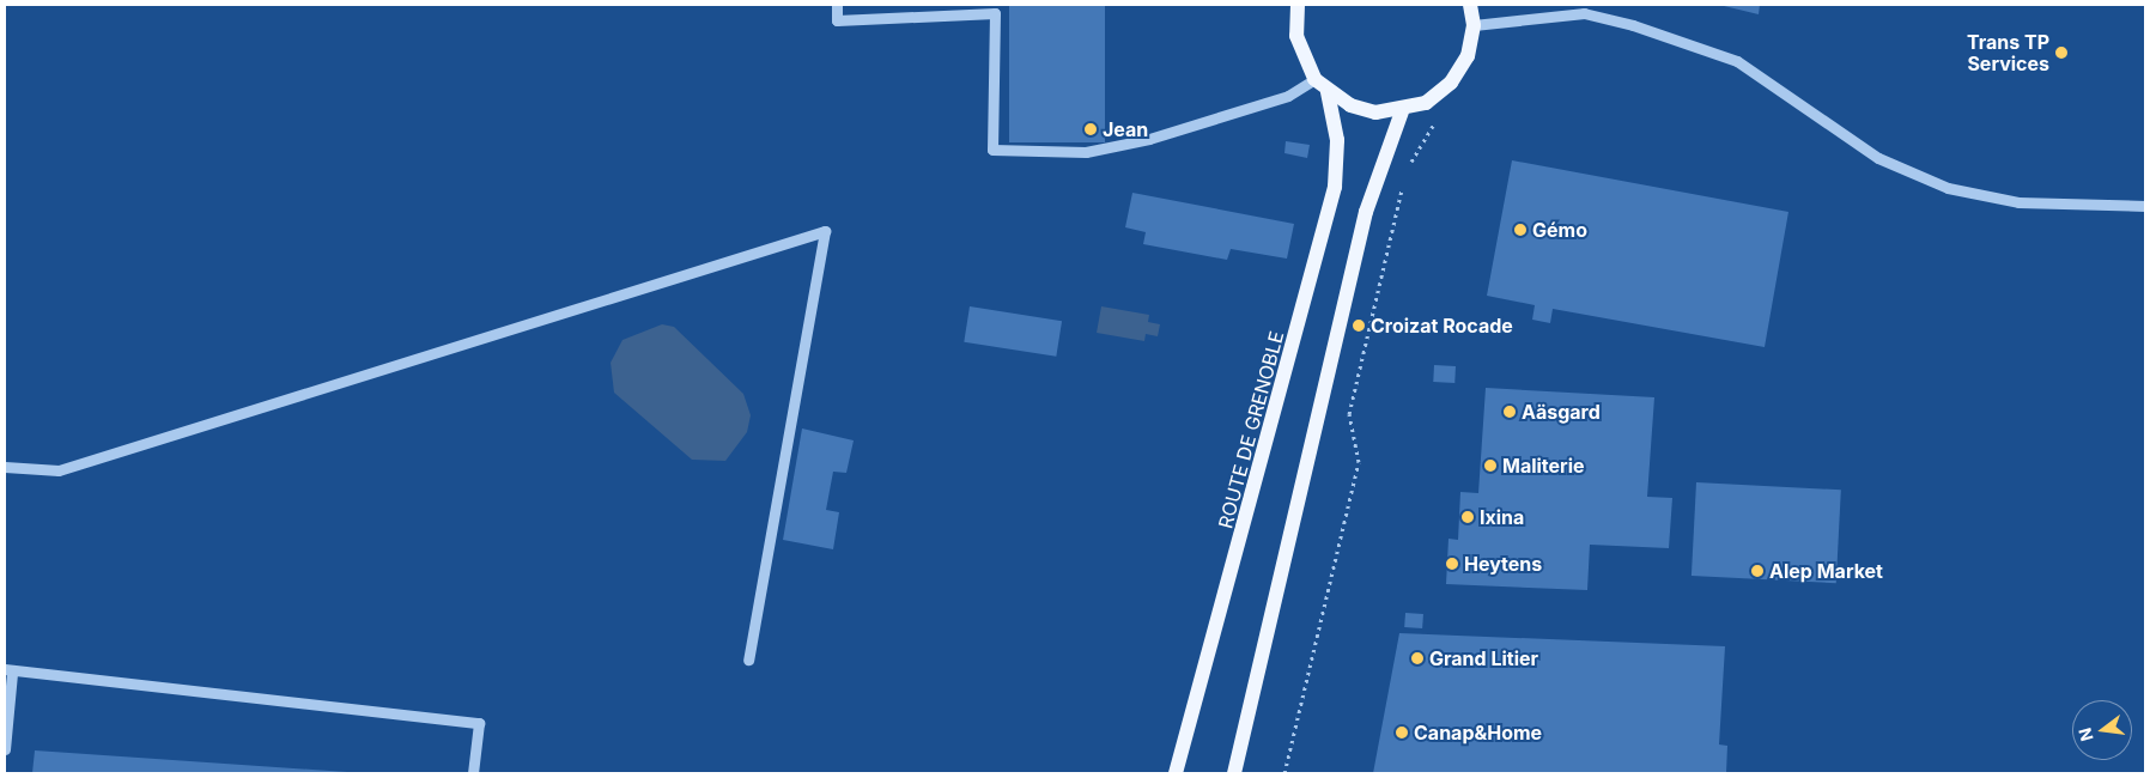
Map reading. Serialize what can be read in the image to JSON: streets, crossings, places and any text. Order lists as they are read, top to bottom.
{
  "streets": {
    "main road": ["ROUTE DE GRENOBLE"]
  },
  "places": [
    "Trans TP Services",
    "Jean",
    "Gémo",
    "Croizat Rocade",
    "Aäsgard",
    "Maliterie",
    "Ixina",
    "Heytens",
    "Alep Market",
    "Grand Litier",
    "Canap&Home"
  ],
  "north": "left"
}
